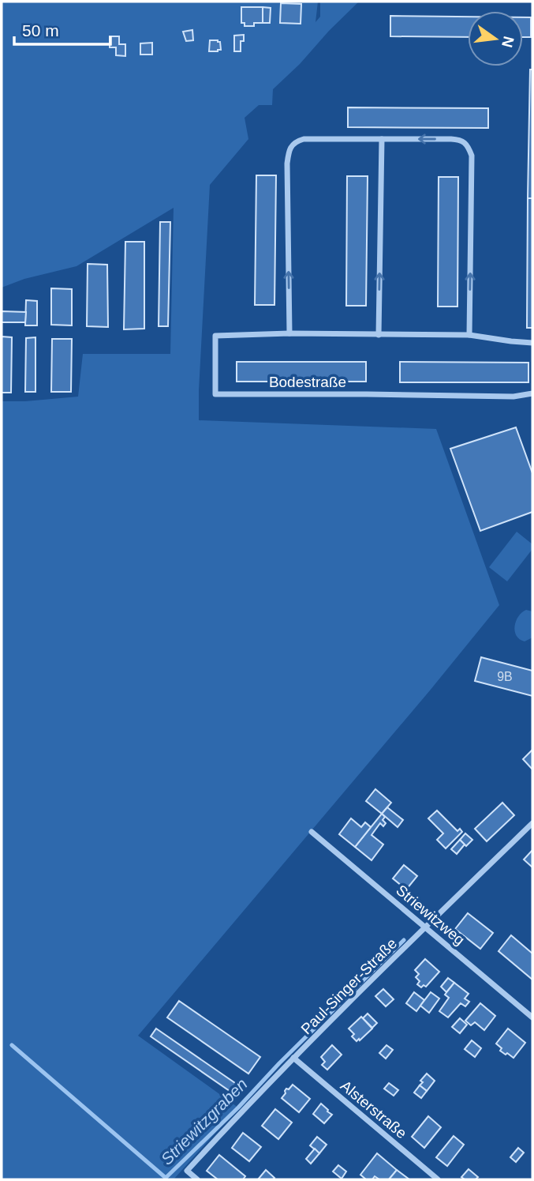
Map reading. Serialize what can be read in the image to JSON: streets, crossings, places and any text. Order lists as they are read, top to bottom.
{
  "streets": {
    "street": [
      "Bodestraße",
      "Striewitzweg",
      "Paul-Singer-Straße",
      "Alsterstraße"
    ]
  },
  "crossings": [
    ["Striewitzweg", "Paul-Singer-Straße"],
    ["Paul-Singer-Straße", "Alsterstraße"]
  ],
  "water": ["Striewitzgraben"],
  "house_numbers": ["9B"],
  "scale_bar": "50 m",
  "north": "right"
}
